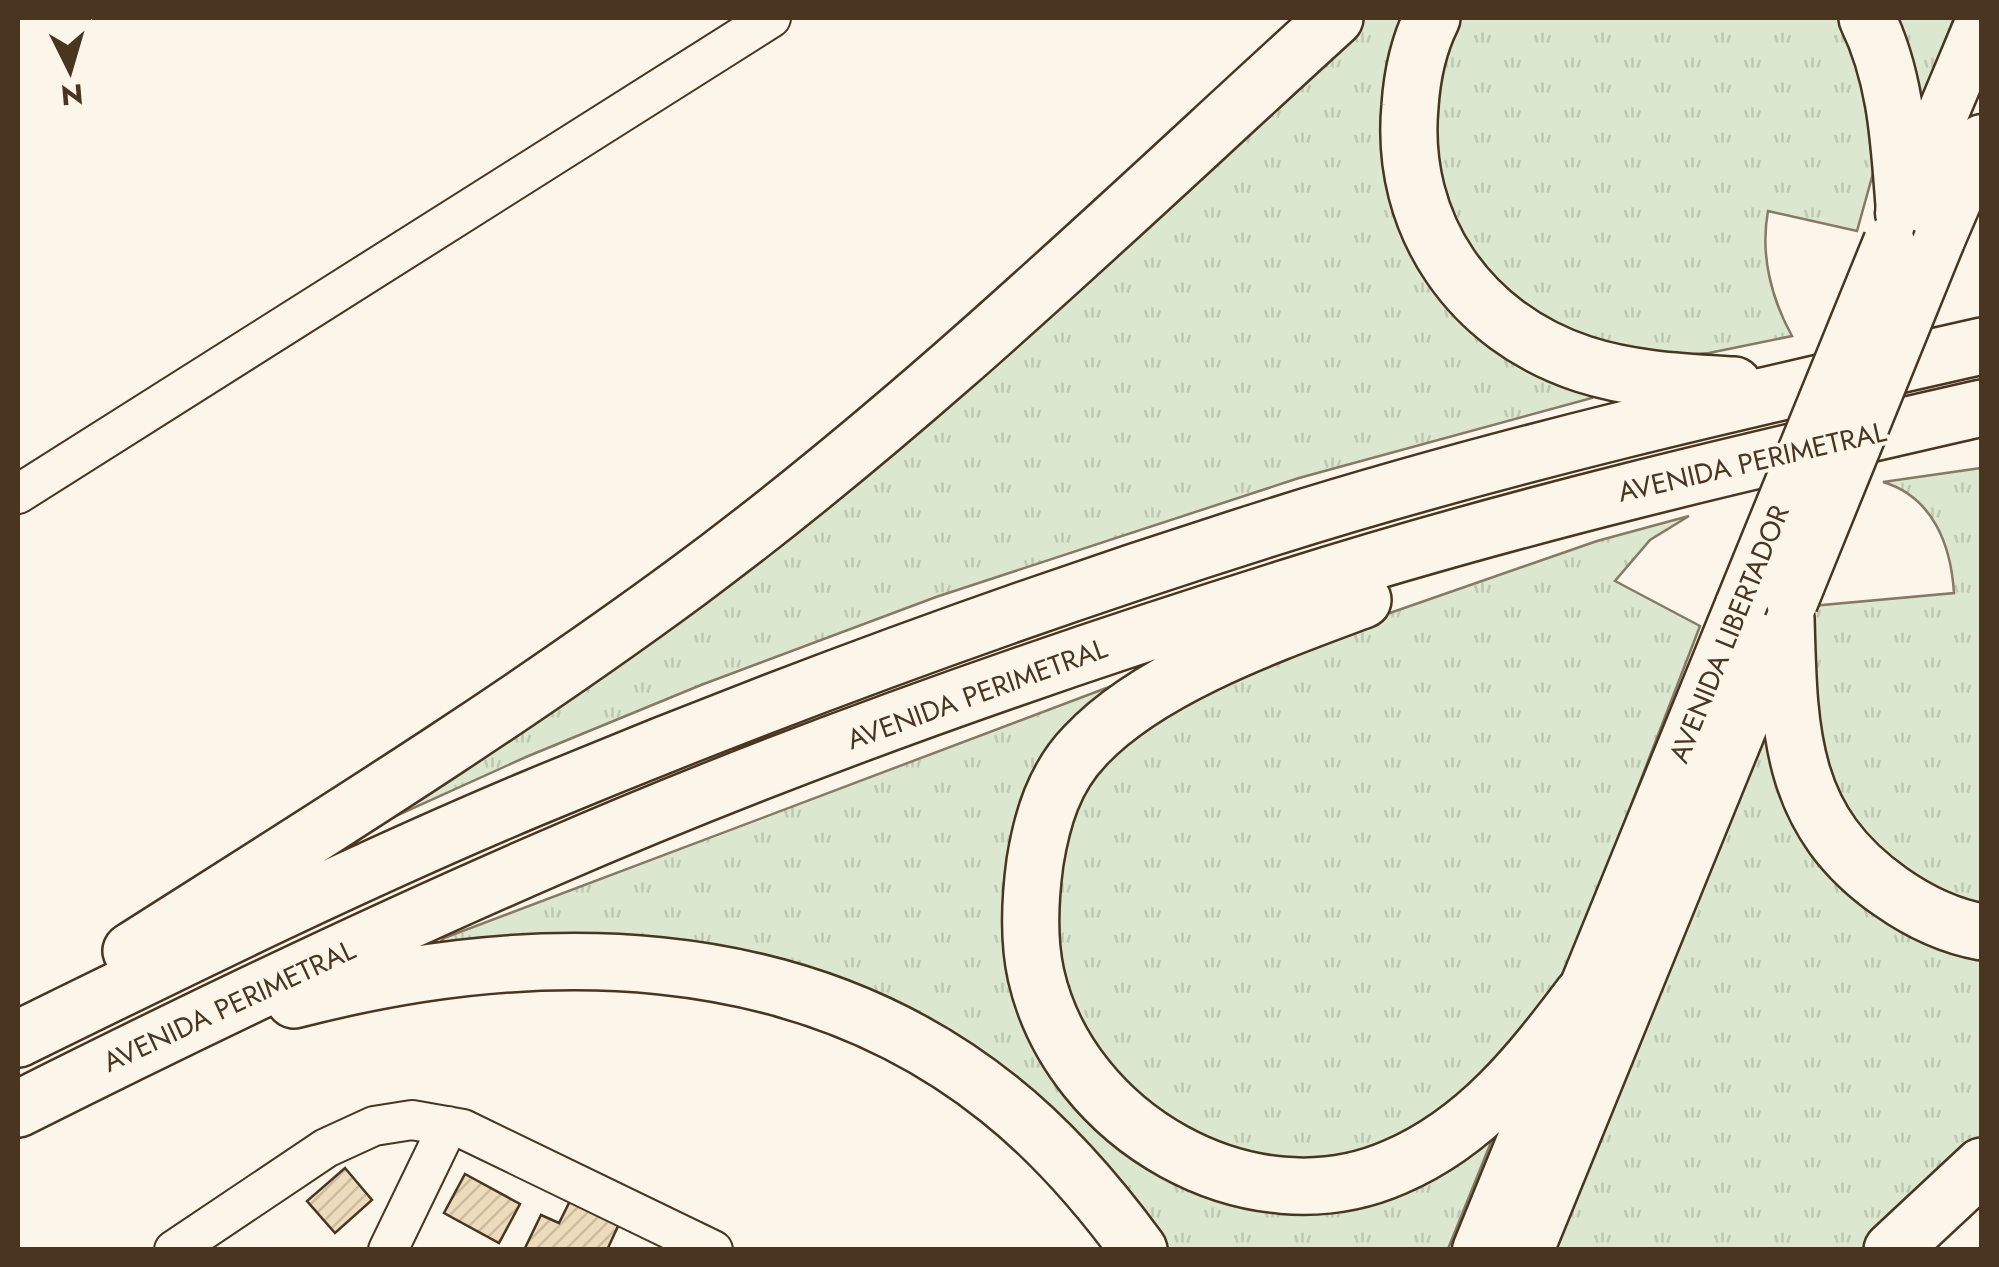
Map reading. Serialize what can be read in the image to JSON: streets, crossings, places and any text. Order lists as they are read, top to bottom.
{
  "streets": {
    "highway": ["AVENIDA PERIMETRAL"],
    "main road": ["AVENIDA LIBERTADOR"]
  },
  "north": "bottom"
}
